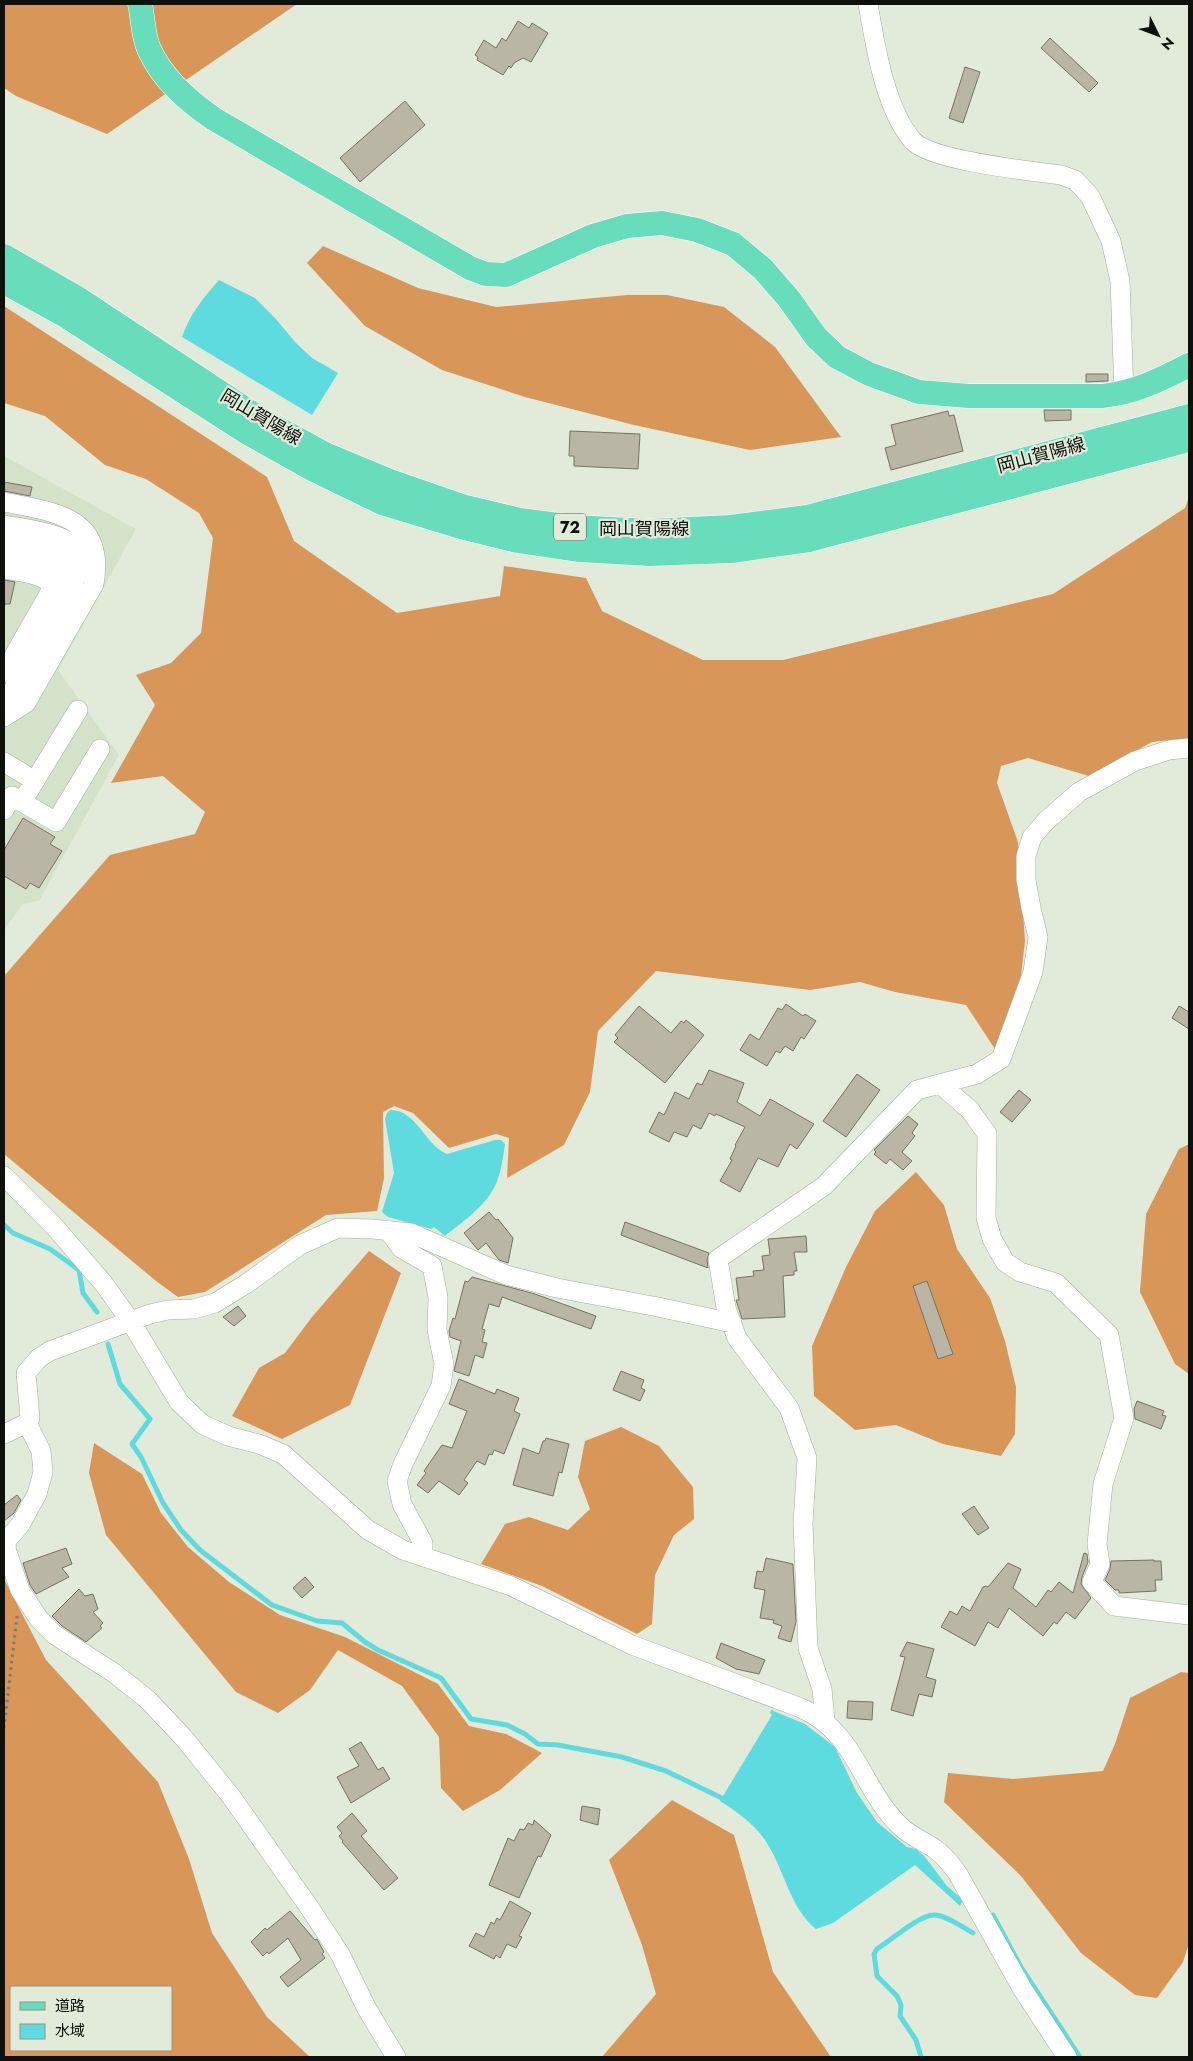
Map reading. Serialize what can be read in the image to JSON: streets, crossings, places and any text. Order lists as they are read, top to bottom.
{
  "streets": {
    "main road": ["岡山賀陽線", "72"]
  },
  "legend": ["道路", "水域"],
  "north": "bottom right"
}
